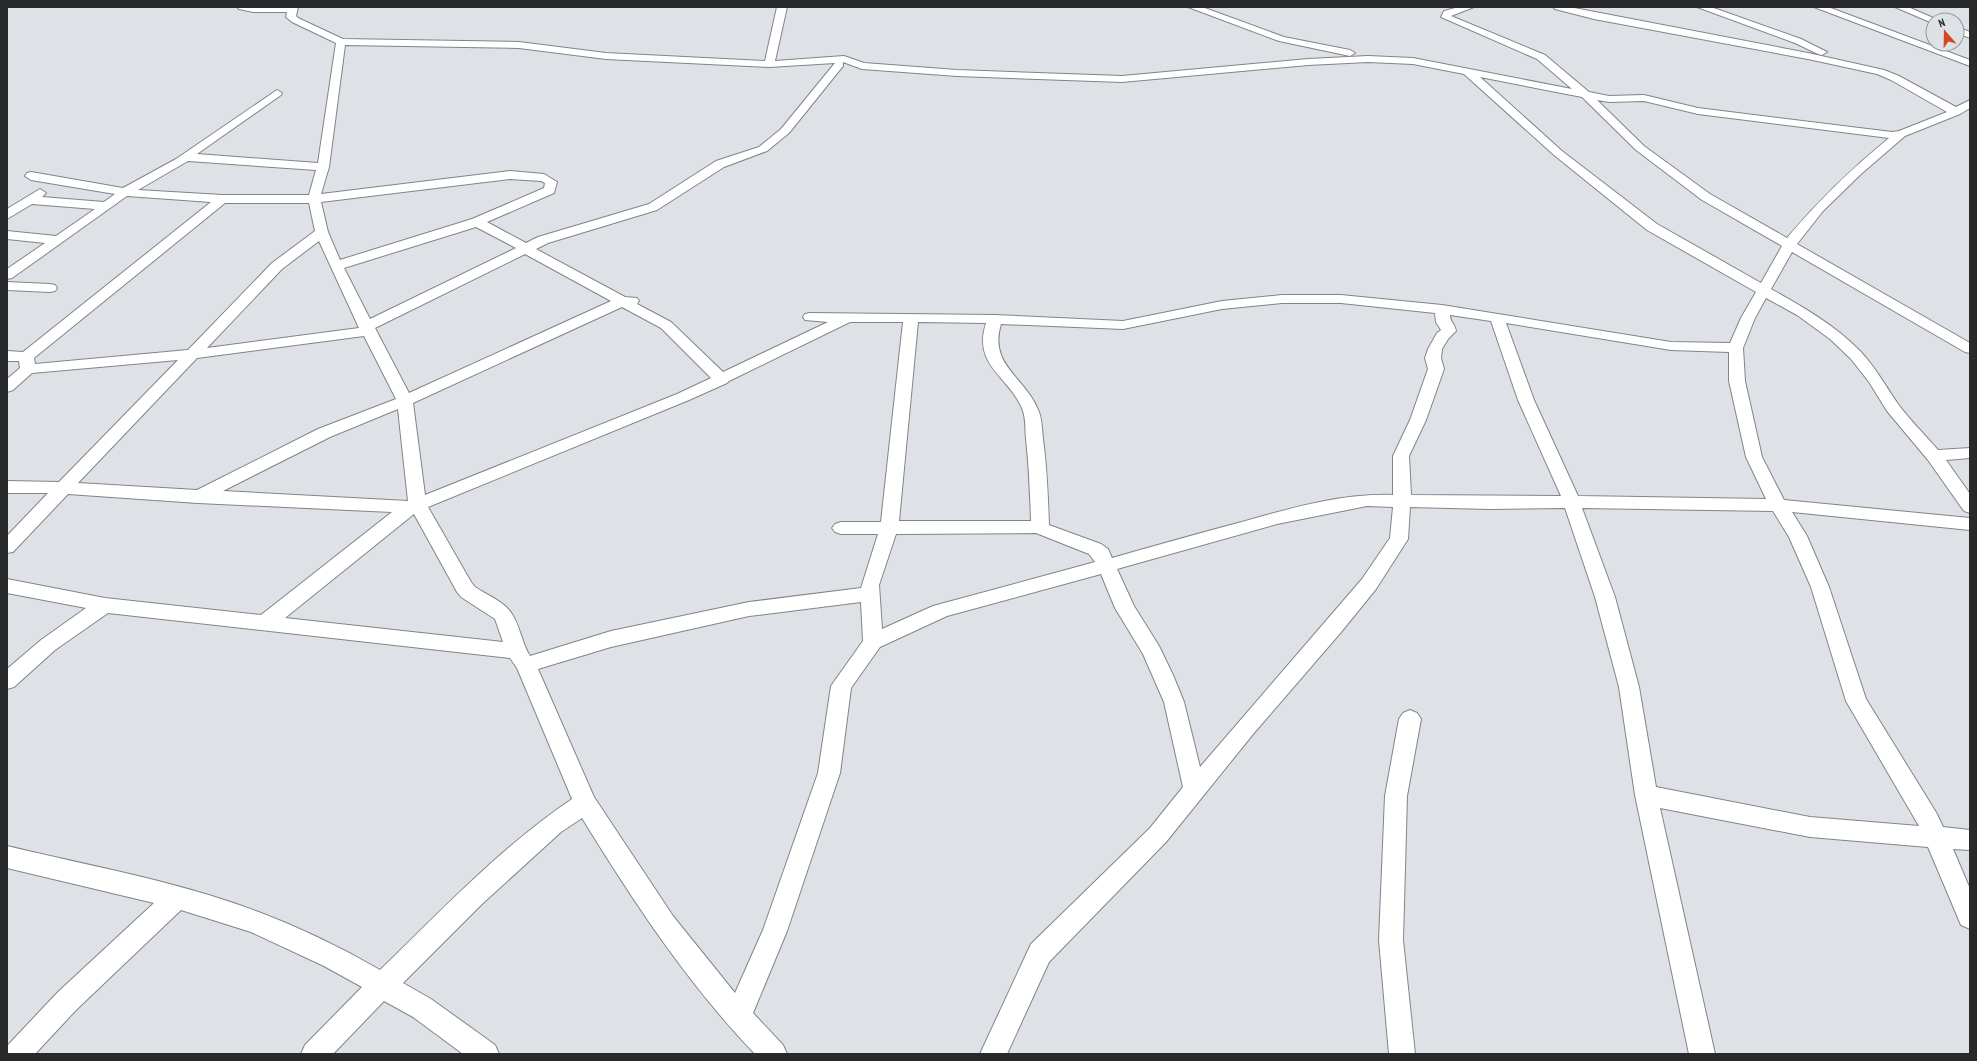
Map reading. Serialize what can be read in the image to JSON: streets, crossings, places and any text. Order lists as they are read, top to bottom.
{
  "north": "top"
}
